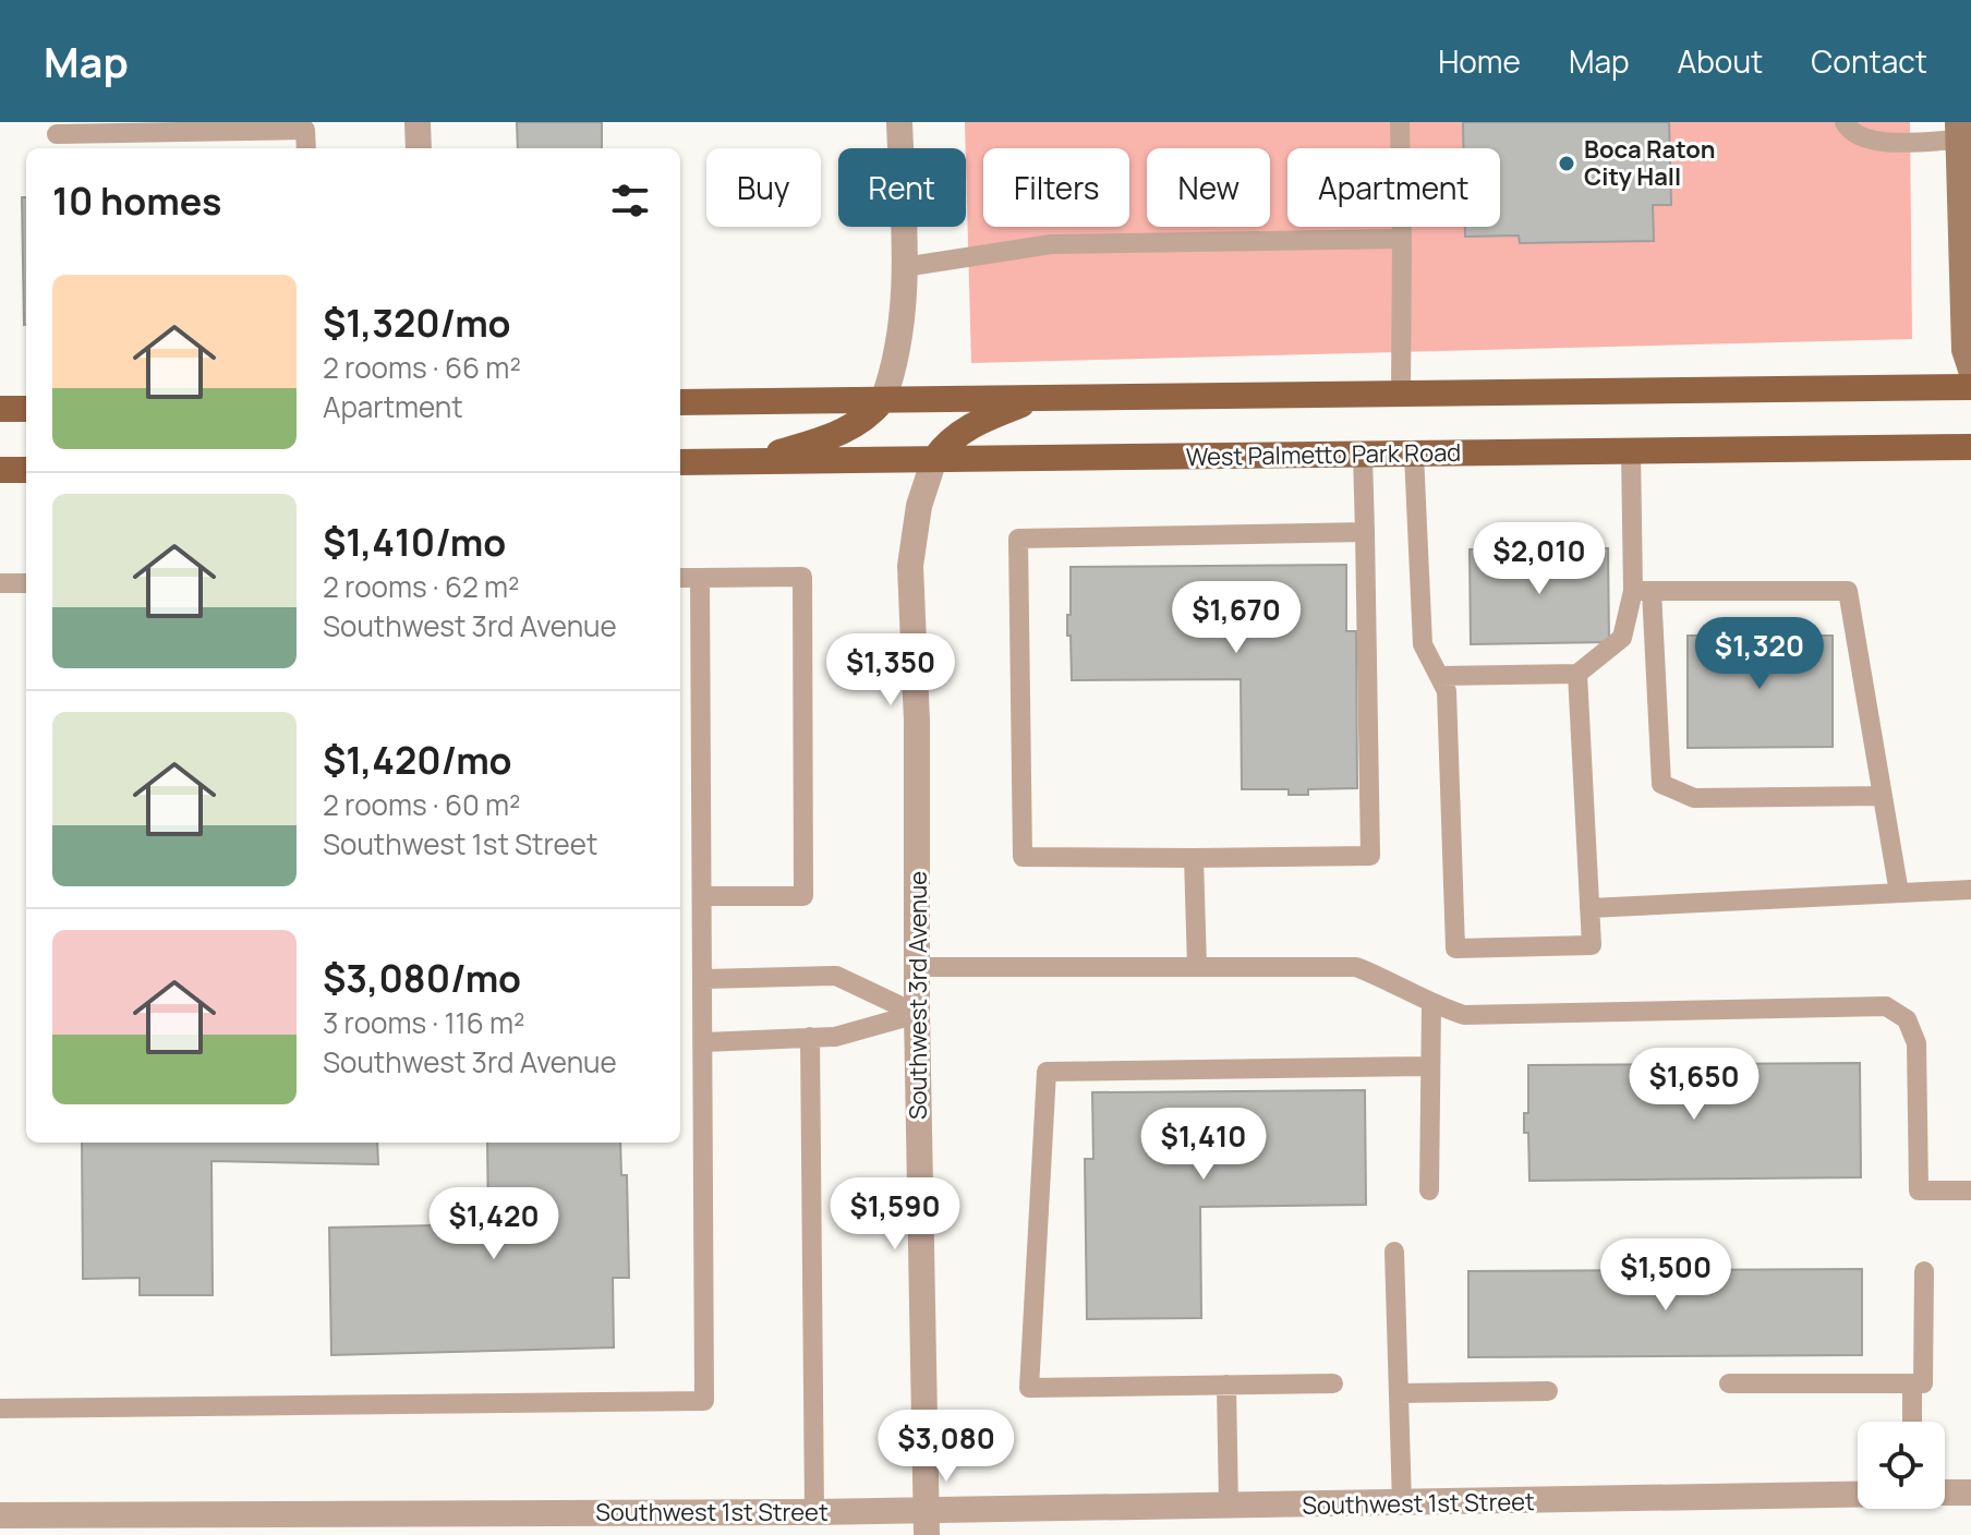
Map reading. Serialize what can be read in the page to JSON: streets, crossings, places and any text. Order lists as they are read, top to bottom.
{
  "streets": {
    "main road": ["West Palmetto Park Road"],
    "street": ["Southwest 3rd Avenue", "Southwest 1st Street"]
  },
  "crossings": [
    ["West Palmetto Park Road", "Southwest 3rd Avenue"],
    ["Southwest 3rd Avenue", "Southwest 1st Street"]
  ],
  "places": ["Boca Raton City Hall"],
  "page": {
    "header": "Map",
    "nav": [
      "Home",
      "Map",
      "About",
      "Contact"
    ],
    "chip": [
      "Buy",
      "Rent",
      "Filters",
      "New",
      "Apartment"
    ],
    "heading": "10 homes",
    "list": [
      {
        "name": "$1,320/mo",
        "note": "2 rooms · 66 m² · Apartment"
      },
      {
        "name": "$1,410/mo",
        "note": "2 rooms · 62 m² · Southwest 3rd Avenue"
      },
      {
        "name": "$1,420/mo",
        "note": "2 rooms · 60 m² · Southwest 1st Street"
      },
      {
        "name": "$3,080/mo",
        "note": "3 rooms · 116 m² · Southwest 3rd Avenue"
      }
    ],
    "price": [
      "$2,010",
      "$1,670",
      "$1,320",
      "$1,350",
      "$1,650",
      "$1,410",
      "$1,590",
      "$1,420",
      "$1,500",
      "$3,080"
    ]
  }
}
